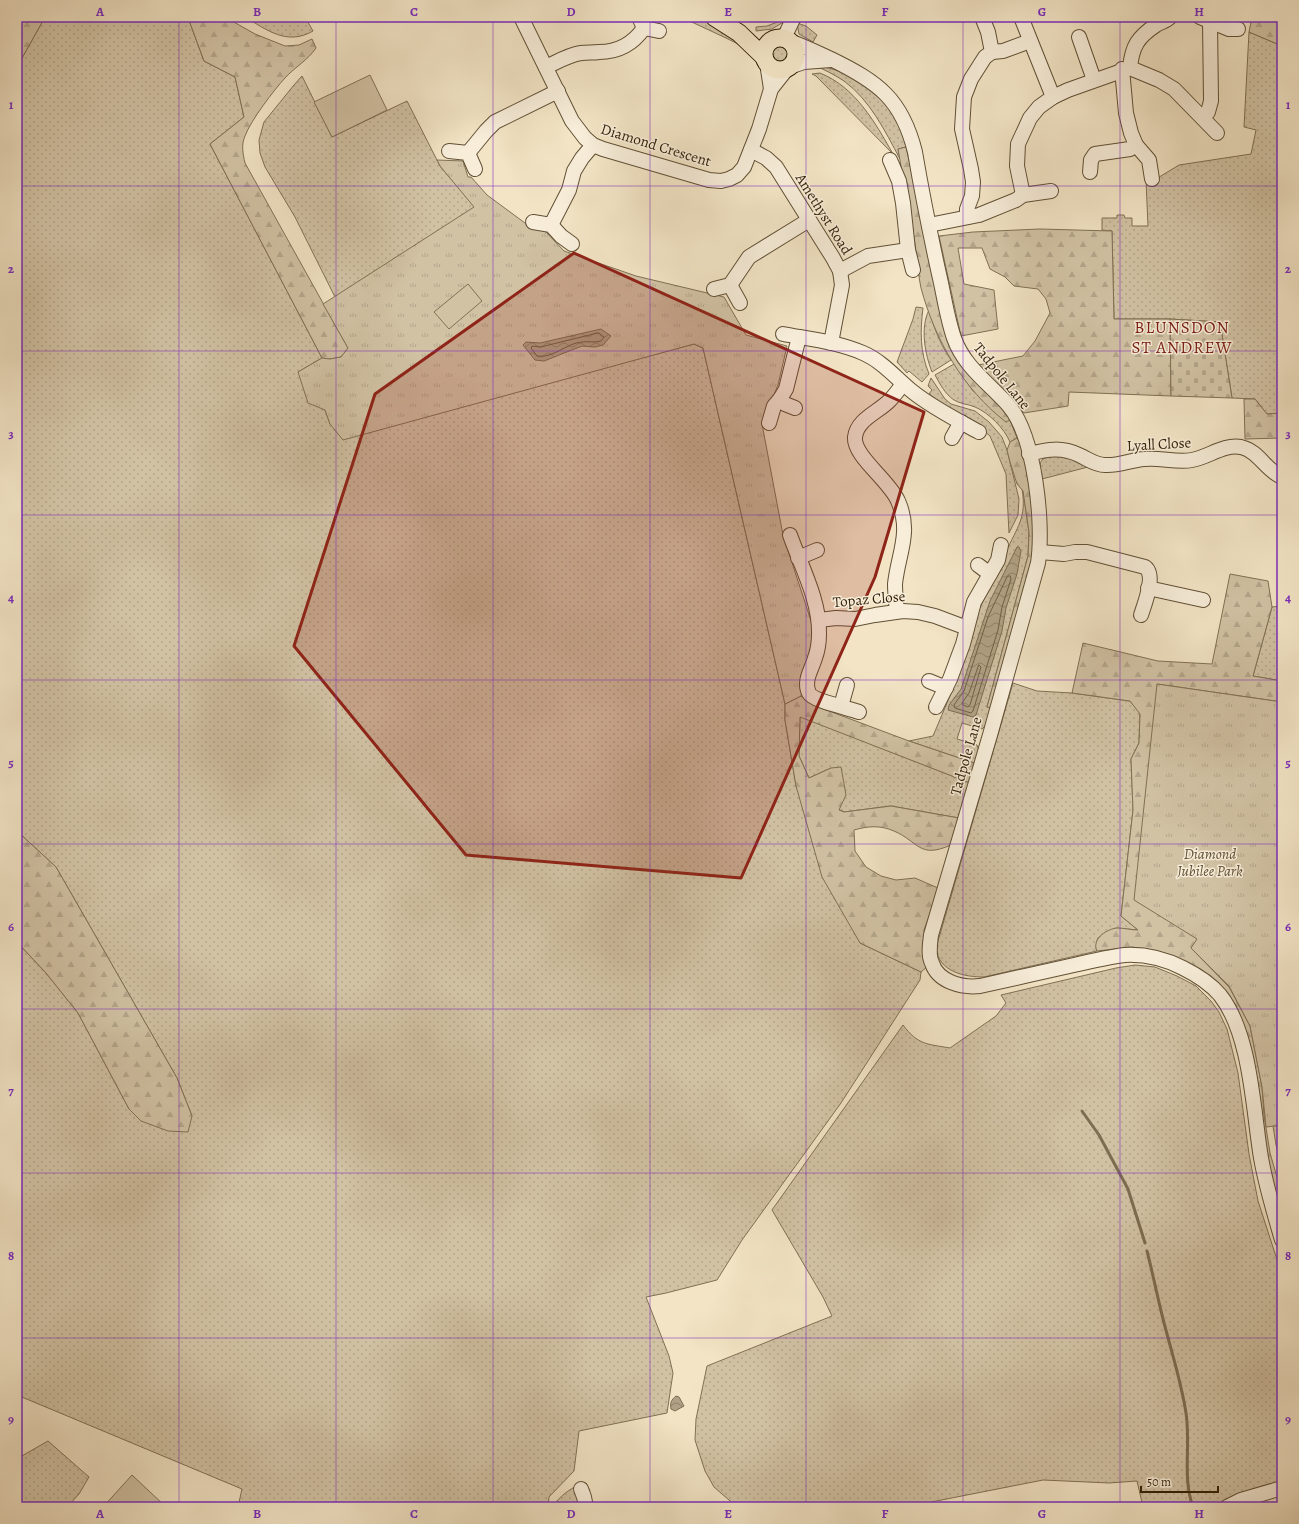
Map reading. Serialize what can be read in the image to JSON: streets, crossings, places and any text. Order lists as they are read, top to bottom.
{
  "streets": {
    "street": [
      "Diamond Crescent",
      "Amethyst Road",
      "Tadpole Lane",
      "Lyall Close",
      "Topaz Close"
    ]
  },
  "crossings": [
    ["Diamond Crescent", "Amethyst Road"],
    ["Diamond Crescent", "Tadpole Lane"],
    ["Tadpole Lane", "Lyall Close"]
  ],
  "districts": ["BLUNSDON ST ANDREW"],
  "parks": ["Diamond Jubilee Park"],
  "scale_bar": "50 m",
  "grid": {
    "columns": [
      "A",
      "B",
      "C",
      "D",
      "E",
      "F",
      "G",
      "H"
    ],
    "rows": [
      "1",
      "2",
      "3",
      "4",
      "5",
      "6",
      "7",
      "8",
      "9"
    ]
  }
}
